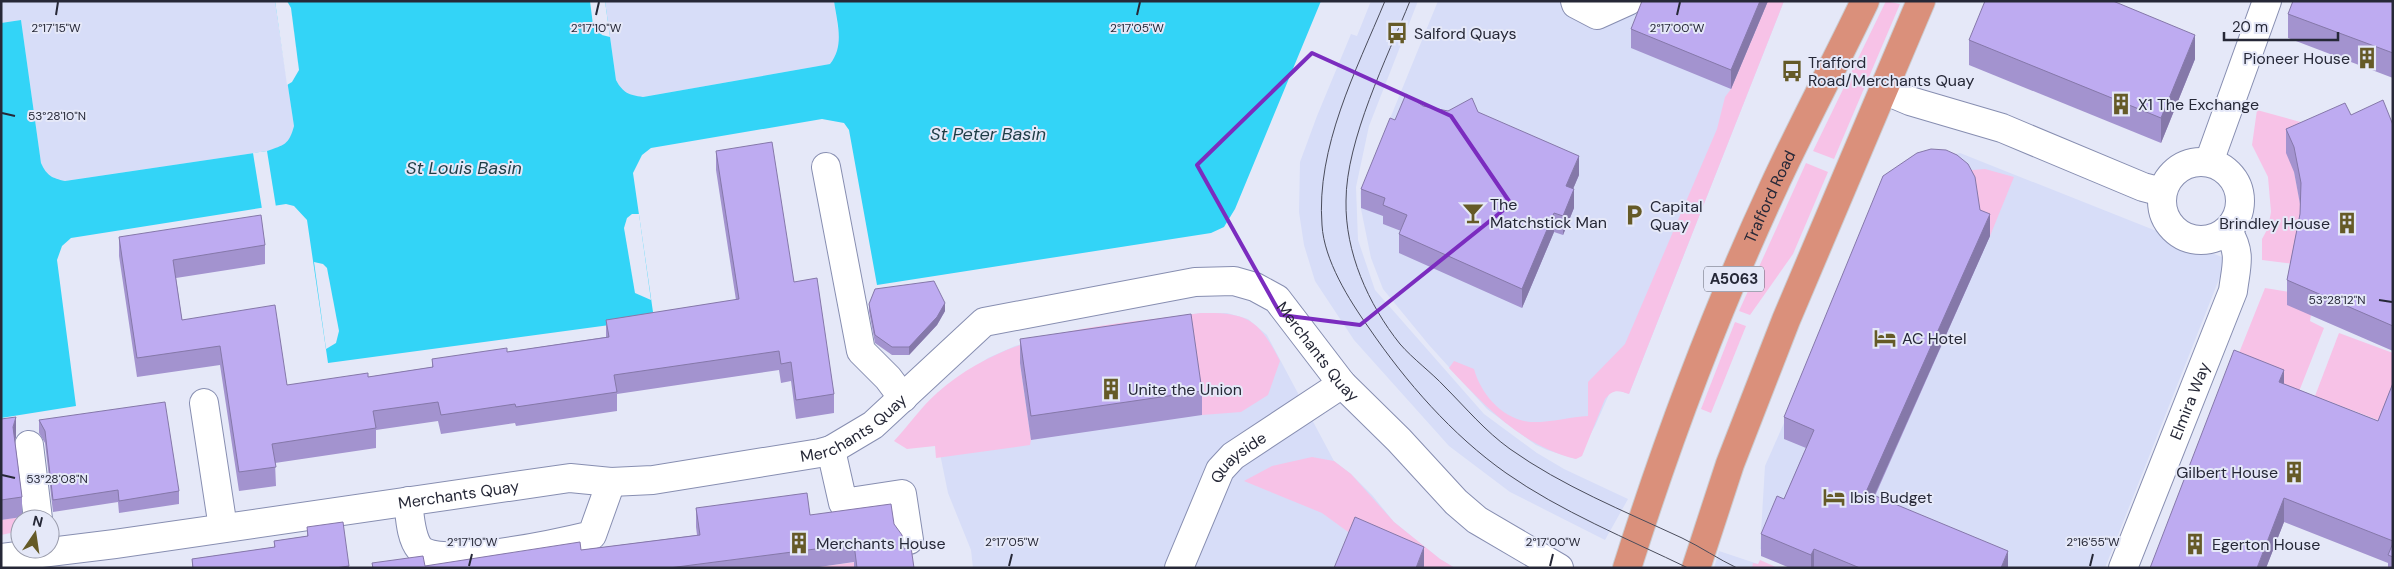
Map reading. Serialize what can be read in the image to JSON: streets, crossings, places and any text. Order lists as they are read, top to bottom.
{
  "streets": {
    "highway": ["Trafford Road", "A5063"],
    "street": ["Merchants Quay", "Elmira Way", "Quayside"]
  },
  "crossings": [
    ["Merchants Quay", "Quayside"]
  ],
  "water": ["St Peter Basin", "St Louis Basin"],
  "places": {
    "bus stop": ["Salford Quays", "Trafford Road/Merchants Quay"],
    "building": [
      "Pioneer House",
      "X1 The Exchange",
      "Brindley House",
      "Unite the Union",
      "Gilbert House",
      "Merchants House",
      "Egerton House"
    ],
    "bar": ["The Matchstick Man"],
    "parking": ["Capital Quay"],
    "hotel": ["AC Hotel", "Ibis Budget"]
  },
  "scale_bar": "20 m",
  "north": "top",
  "coordinates": [
    "2°17'15\"W",
    "2°17'10\"W",
    "2°17'05\"W",
    "2°17'00\"W",
    "53°28'10\"N",
    "53°28'12\"N",
    "53°28'08\"N",
    "2°16'55\"W"
  ]
}
